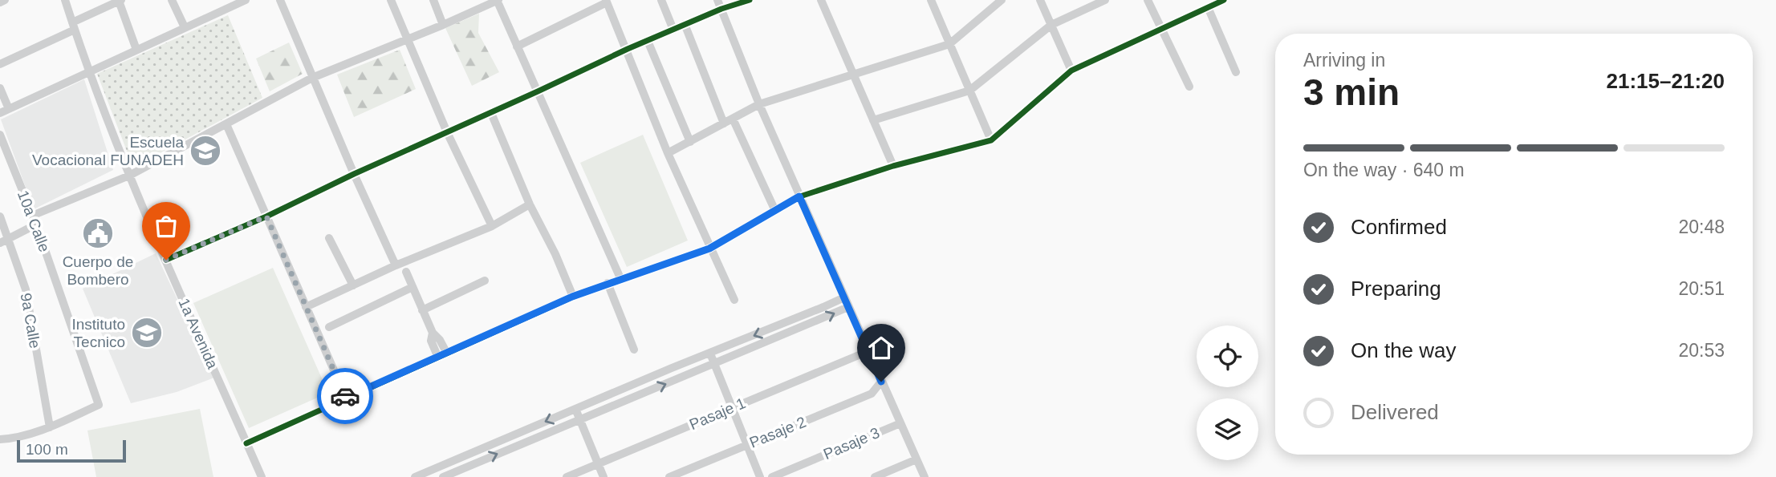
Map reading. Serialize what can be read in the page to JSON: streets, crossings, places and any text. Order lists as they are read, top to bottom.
{
  "streets": {
    "street": [
      "10a Calle",
      "9a Calle",
      "1a Avenida",
      "Pasaje 1",
      "Pasaje 2",
      "Pasaje 3"
    ]
  },
  "crossings": [
    ["10a Calle", "9a Calle"]
  ],
  "places": {
    "school or university": ["Escuela Vocacional FUNADEH", "Instituto Tecnico"],
    "public building": ["Cuerpo de Bombero"]
  },
  "scale_bar": "100 m",
  "page": {
    "heading": ["3 min", "Arriving in", "21:15–21:20"],
    "bar": "On the way · 640 m",
    "list": [
      ["Confirmed", "20:48"],
      ["Preparing", "20:51"],
      ["On the way", "20:53"],
      "Delivered"
    ],
    "scale": "100 m"
  }
}
